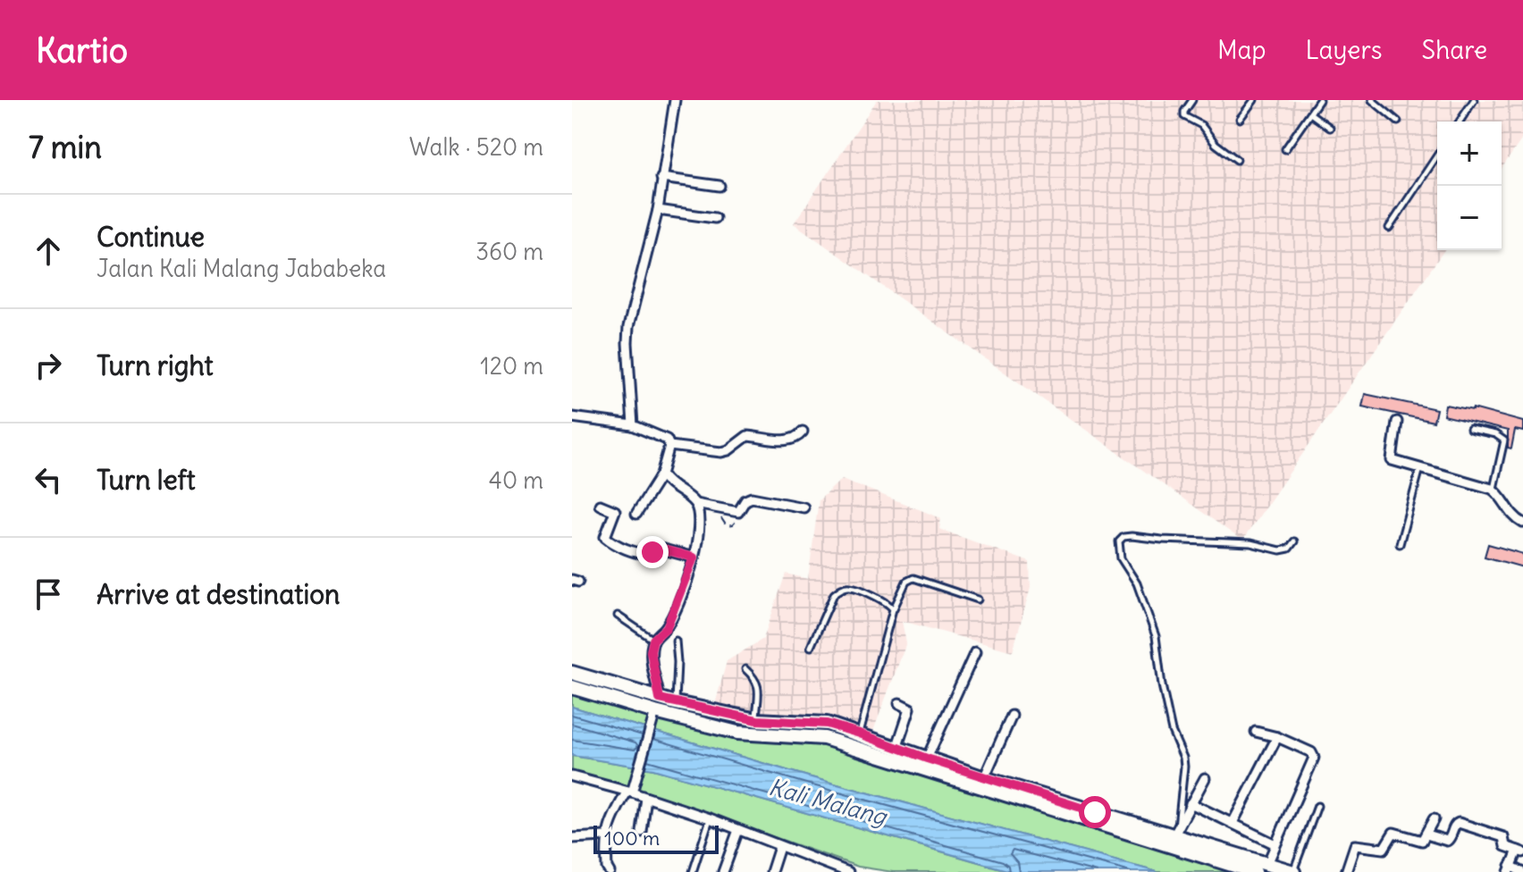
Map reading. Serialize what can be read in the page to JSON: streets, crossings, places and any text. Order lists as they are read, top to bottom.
{
  "water": ["Kali Malang"],
  "scale_bar": "100 m",
  "page": {
    "header": "Kartio",
    "nav": ["Map", "Layers", "Share"],
    "heading": ["7 min", "Walk · 520 m"],
    "map_buttons": ["+", "−"],
    "list": [
      ["Continue", "Jalan Kali Malang Jababeka", "360 m"],
      ["Turn right", "120 m"],
      ["Turn left", "40 m"],
      "Arrive at destination"
    ],
    "scale": "100 m"
  }
}
